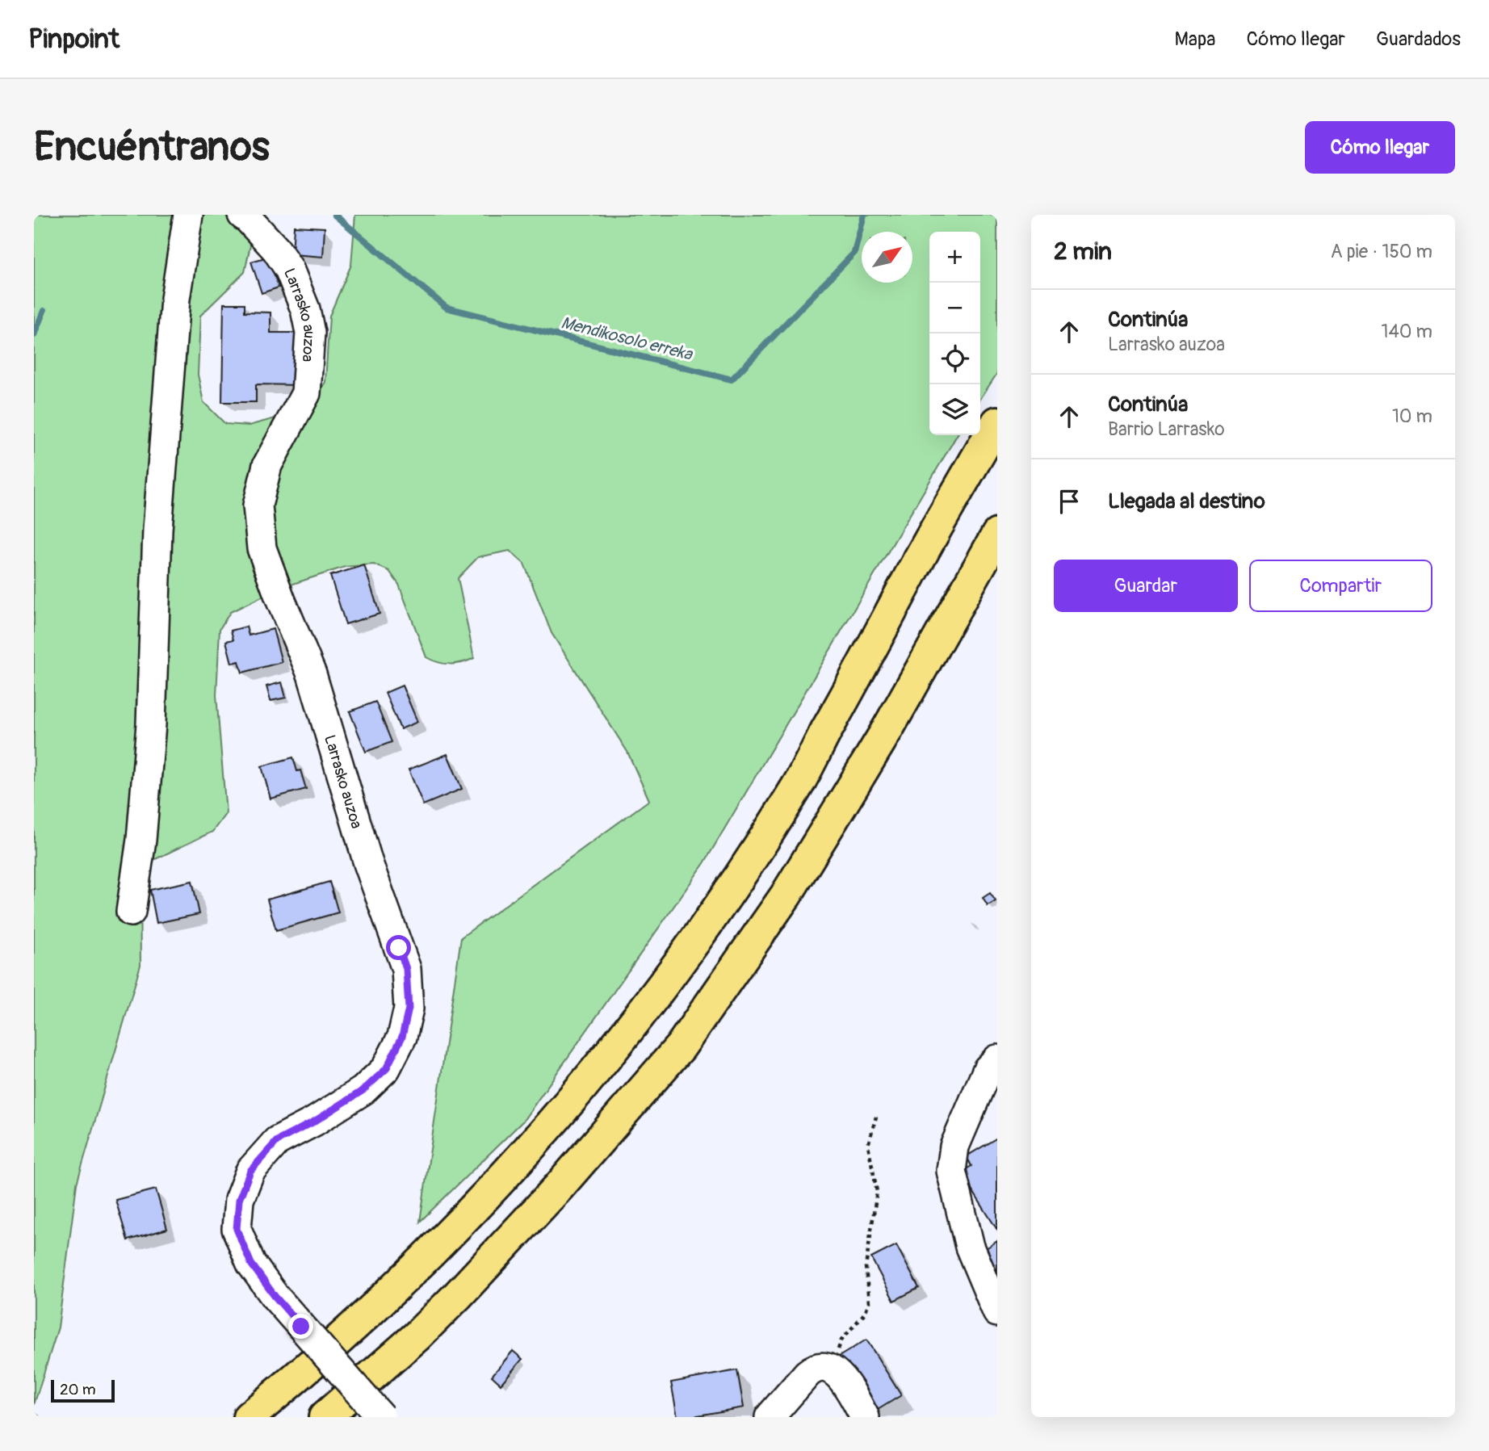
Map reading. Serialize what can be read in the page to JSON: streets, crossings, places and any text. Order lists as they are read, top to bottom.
{
  "streets": {
    "street": ["Larrasko auzoa"]
  },
  "water": ["Mendikosolo erreka"],
  "scale_bar": "20 m",
  "north": "top right",
  "page": {
    "header": "Pinpoint",
    "nav": ["Mapa", "Cómo llegar", "Guardados"],
    "buttons": [
      "Cómo llegar",
      ["Guardar", "Compartir"]
    ],
    "title": "Encuéntranos",
    "heading": ["2 min", "A pie · 150 m"],
    "map_buttons": ["+", "−"],
    "list": [
      ["Continúa", "Larrasko auzoa", "140 m"],
      ["Continúa", "Barrio Larrasko", "10 m"],
      "Llegada al destino"
    ],
    "scale": "20 m"
  }
}
